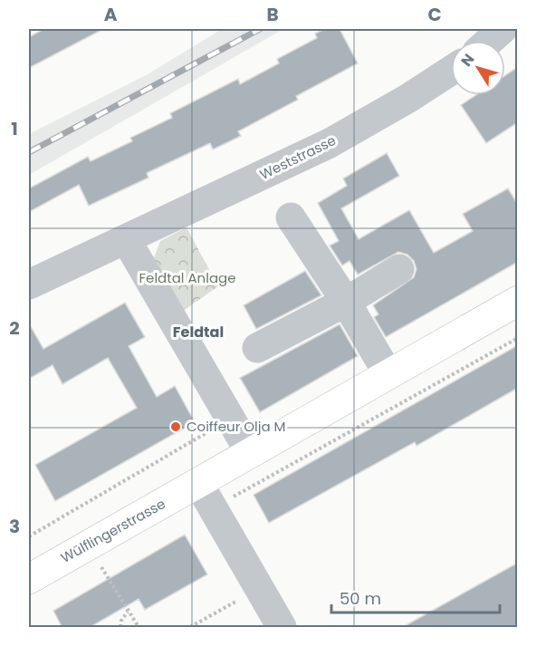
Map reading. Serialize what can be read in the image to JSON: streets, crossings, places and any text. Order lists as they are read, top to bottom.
{
  "streets": {
    "main road": ["Wülflingerstrasse"],
    "street": ["Weststrasse"]
  },
  "districts": ["Feldtal"],
  "parks": ["Feldtal Anlage"],
  "places": ["Coiffeur Olja M"],
  "scale_bar": "50 m",
  "north": "top left",
  "grid": {
    "columns": ["A", "B", "C"],
    "rows": ["1", "2", "3"]
  }
}
